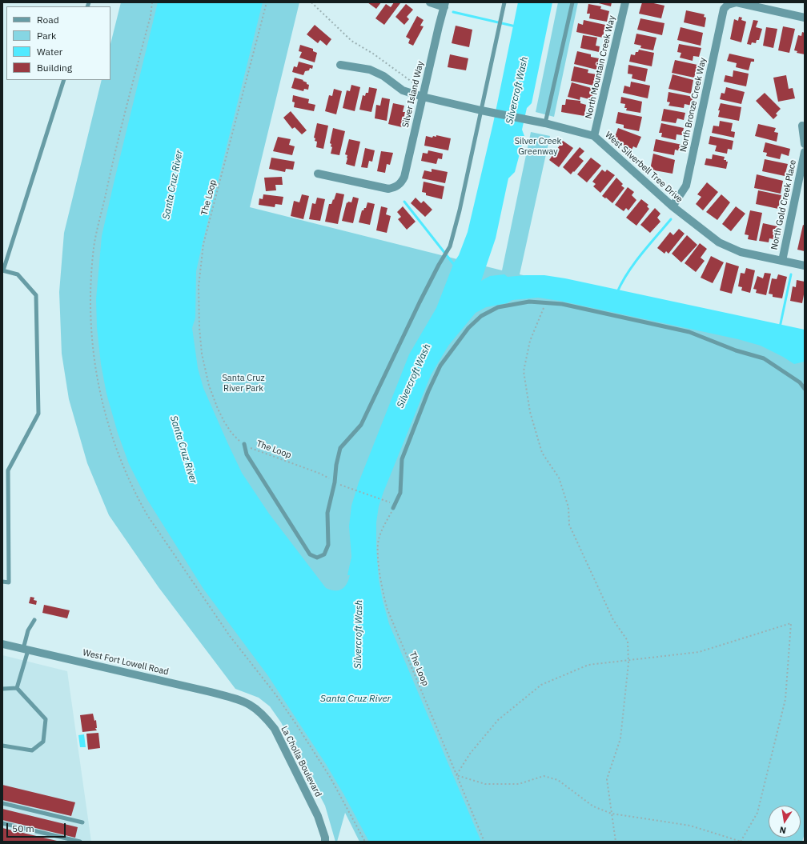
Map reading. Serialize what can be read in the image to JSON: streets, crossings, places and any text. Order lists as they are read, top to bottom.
{
  "streets": {
    "street": [
      "North Mountain Creek Way",
      "Silver Island Way",
      "North Bronze Creek Way",
      "West Silverbell Tree Drive",
      "North Gold Creek Place",
      "West Fort Lowell Road",
      "La Cholla Boulevard"
    ],
    "path": ["The Loop"]
  },
  "crossings": [
    ["North Mountain Creek Way", "West Silverbell Tree Drive"],
    ["Silver Island Way", "West Silverbell Tree Drive"],
    ["North Bronze Creek Way", "West Silverbell Tree Drive"],
    ["West Silverbell Tree Drive", "North Gold Creek Place"],
    ["West Fort Lowell Road", "La Cholla Boulevard"]
  ],
  "water": ["Silvercroft Wash", "Santa Cruz River"],
  "parks": ["Silver Creek Greenway", "Santa Cruz River Park"],
  "legend": [
    "Road",
    "Park",
    "Water",
    "Building"
  ],
  "scale_bar": "50 m",
  "north": "bottom"
}
